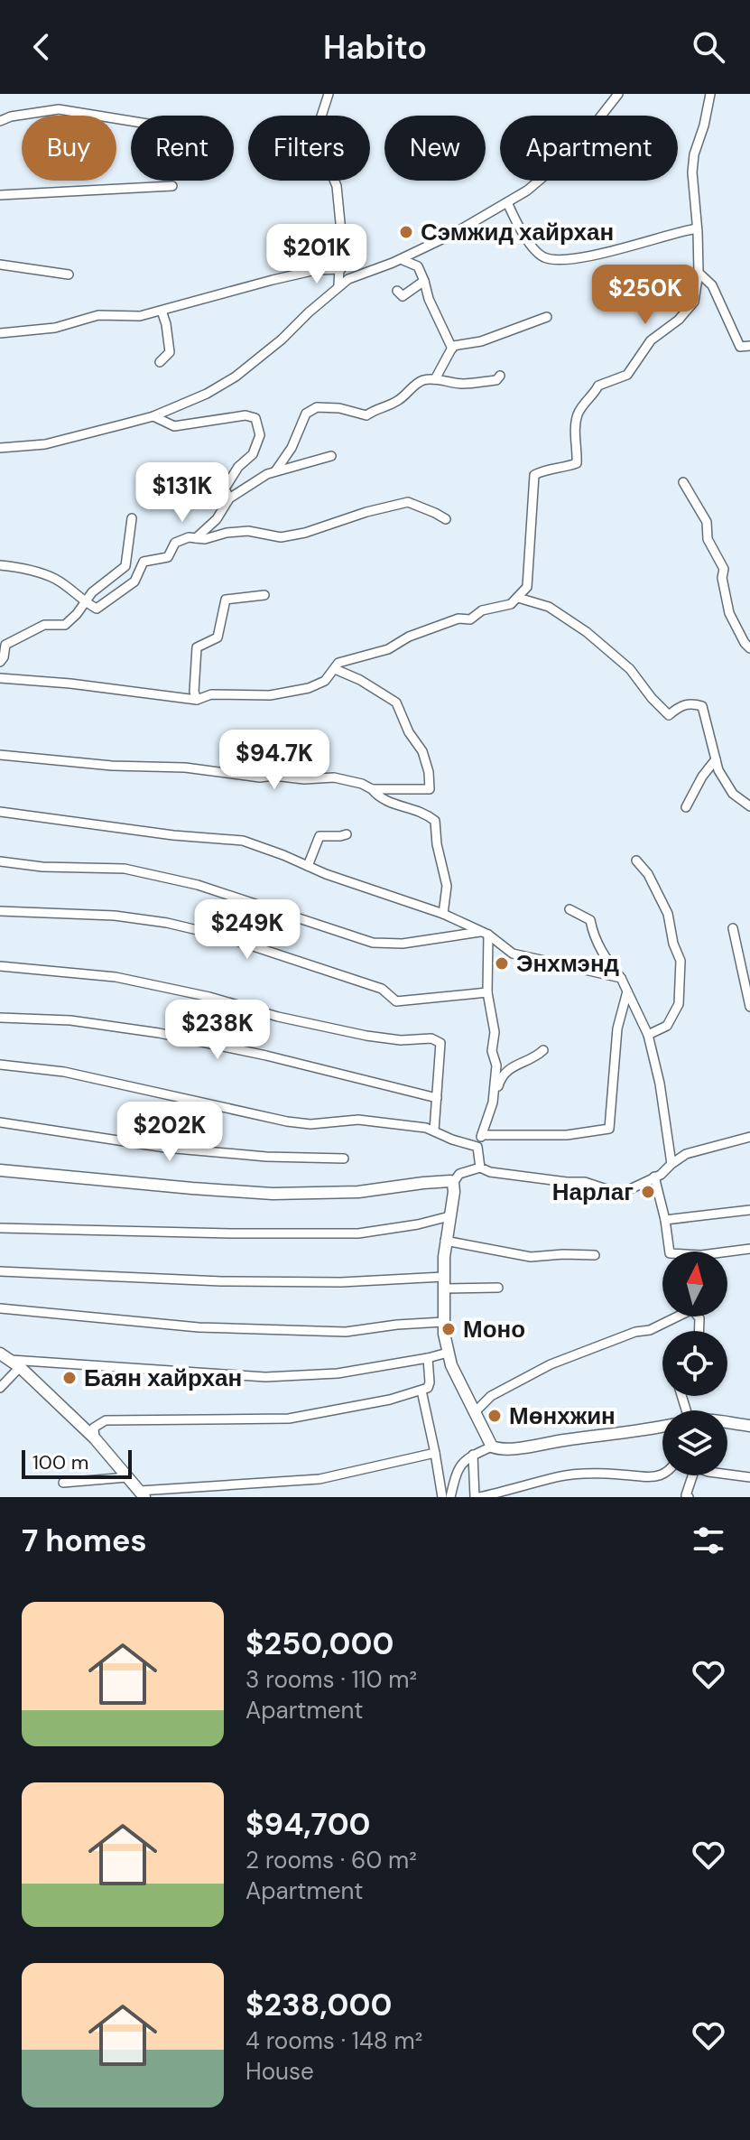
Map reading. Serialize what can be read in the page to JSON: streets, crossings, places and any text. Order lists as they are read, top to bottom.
{
  "places": [
    "Сэмжид хайрхан",
    "Энхмэнд",
    "Нарлаг",
    "Моно",
    "Баян хайрхан",
    "Мөнхжин"
  ],
  "scale_bar": "100 m",
  "north": "top",
  "page": {
    "header": "Habito",
    "chip": [
      "Buy",
      "Rent",
      "Filters",
      "New",
      "Apartment"
    ],
    "price": [
      "$201K",
      "$250K",
      "$131K",
      "$94.7K",
      "$249K",
      "$238K",
      "$202K"
    ],
    "scale": "100 m",
    "heading": "7 homes",
    "list": [
      {
        "name": "$250,000",
        "note": "3 rooms · 110 m² · Apartment"
      },
      {
        "name": "$94,700",
        "note": "2 rooms · 60 m² · Apartment"
      },
      {
        "name": "$238,000",
        "note": "4 rooms · 148 m² · House"
      }
    ]
  }
}
